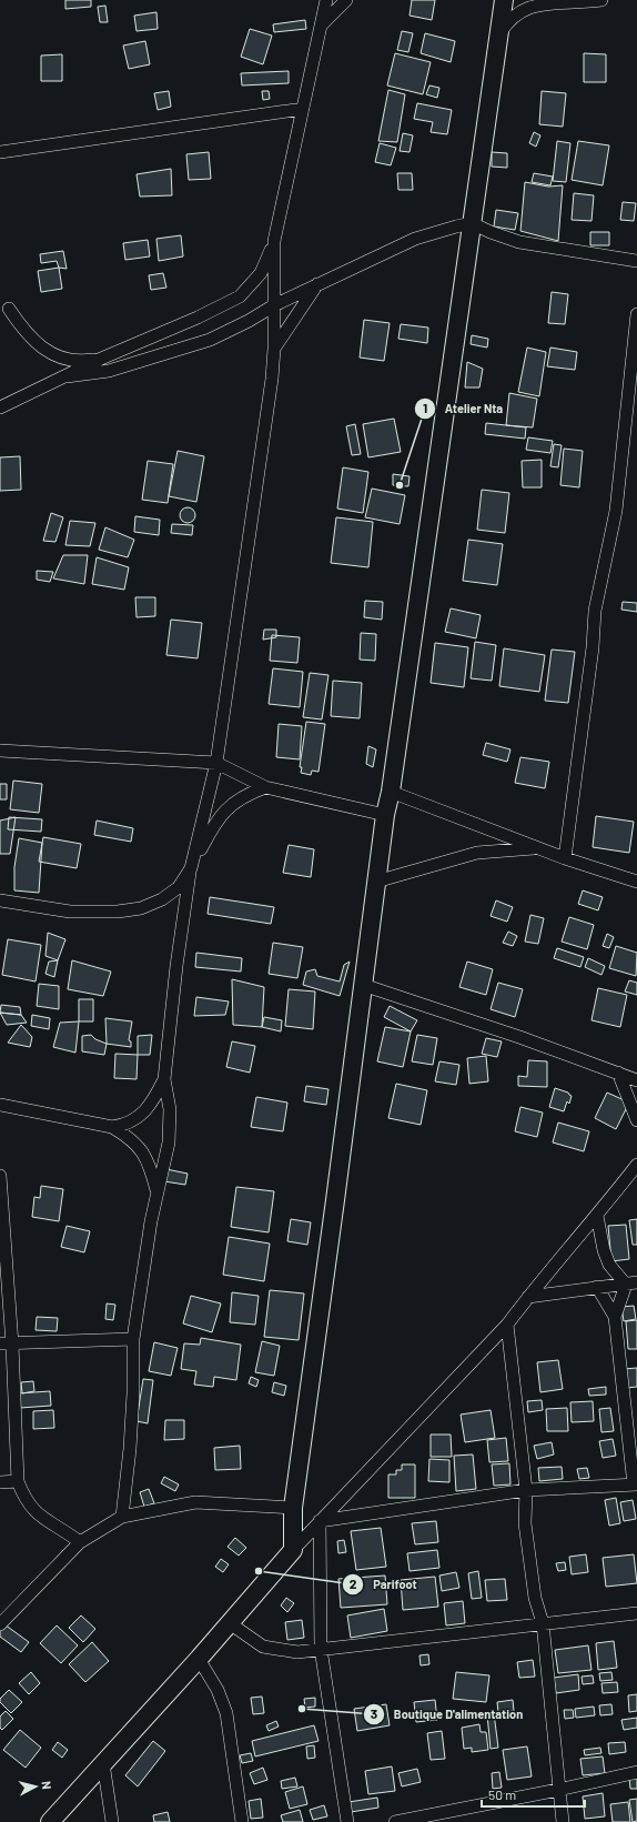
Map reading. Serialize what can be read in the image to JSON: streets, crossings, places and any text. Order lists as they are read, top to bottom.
{
  "places": ["Atelier Nta", "Parifoot", "Boutique D'alimentation"],
  "scale_bar": "50 m",
  "north": "right"
}
